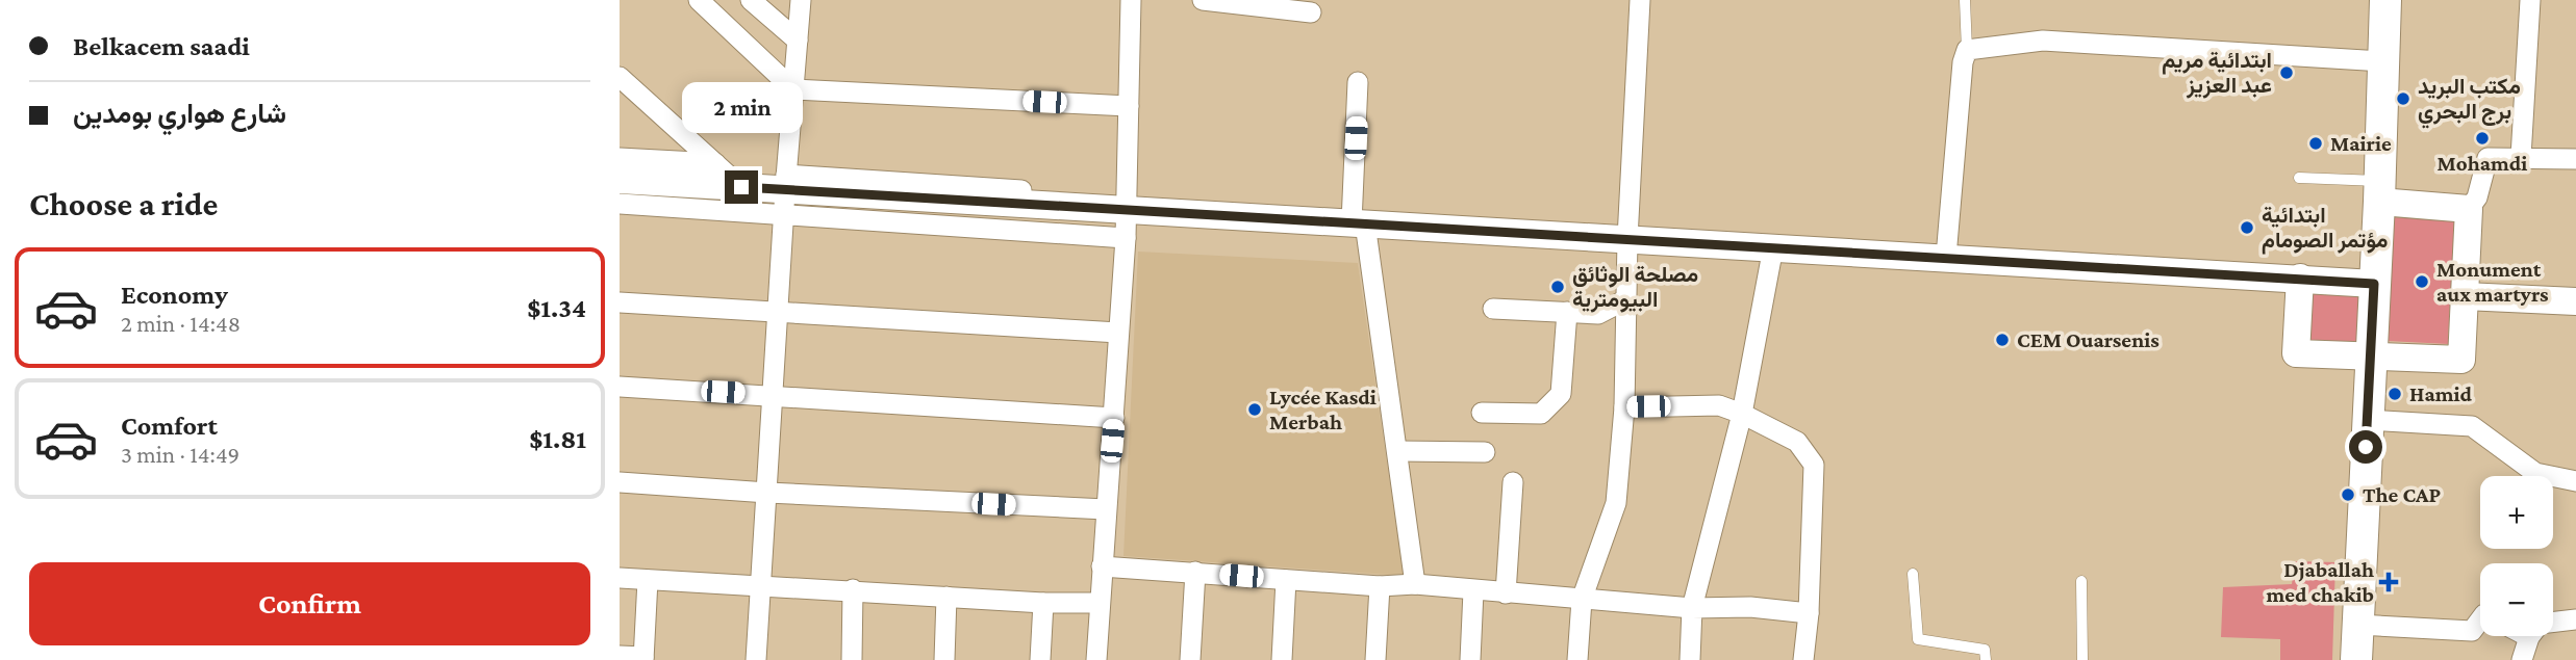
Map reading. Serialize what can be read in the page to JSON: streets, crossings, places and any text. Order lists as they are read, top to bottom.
{
  "places": {
    "other": [
      "ابتدائية مريم عبد العزيز",
      "مكتب البريد برج البحري",
      "Mohamdi",
      "Mairie",
      "ابتدائية مؤتمر الصومام",
      "Monument aux martyrs",
      "مصلحة الوثائق البيومترية",
      "CEM Ouarsenis",
      "Hamid",
      "Lycée Kasdi Merbah",
      "The CAP"
    ],
    "health": ["Djaballah med chakib"]
  },
  "page": {
    "banner": ["Belkacem saadi", "شارع هواري بومدين"],
    "bubble": "2 min",
    "heading": "Choose a ride",
    "list": [
      {
        "name": "Economy",
        "note": "2 min · 14:48",
        "value": "$1.34"
      },
      {
        "name": "Comfort",
        "note": "3 min · 14:49",
        "value": "$1.81"
      }
    ],
    "map_buttons": ["+", "−"],
    "buttons": "Confirm"
  }
}
